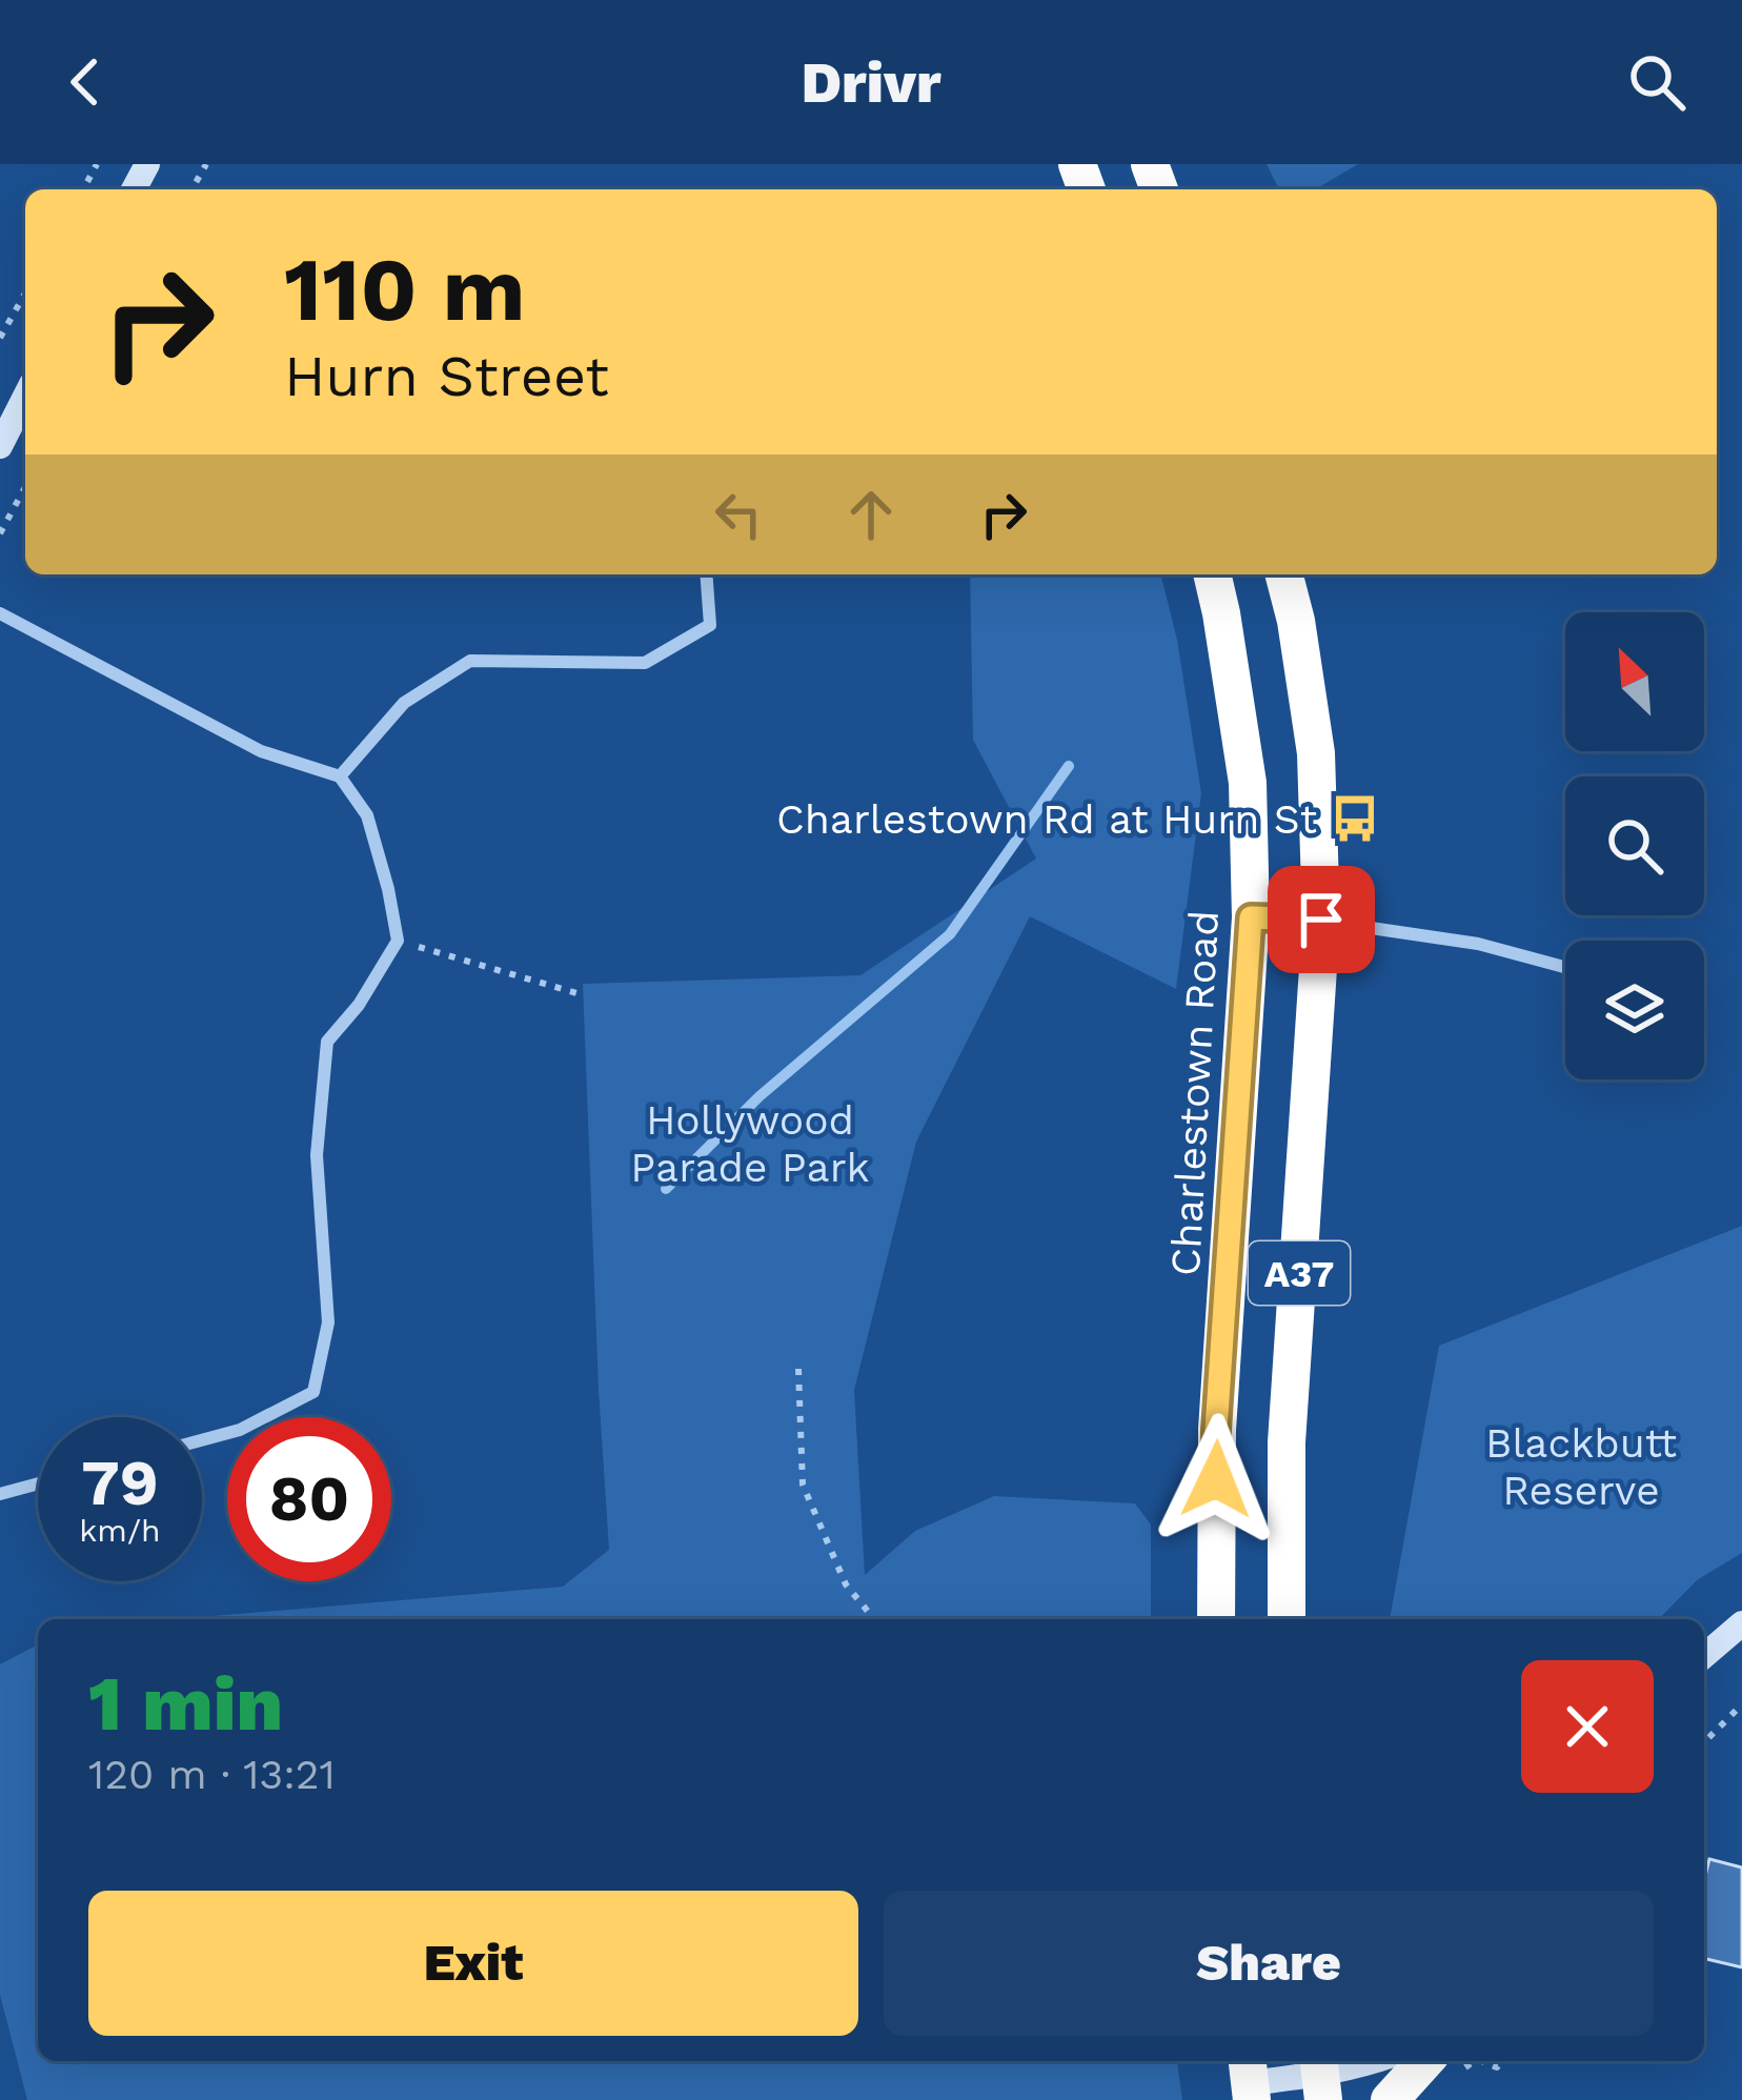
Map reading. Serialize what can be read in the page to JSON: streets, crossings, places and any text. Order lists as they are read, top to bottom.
{
  "streets": {
    "highway": ["Charlestown Road", "A37"]
  },
  "parks": ["Hollywood Parade Park", "Blackbutt Reserve"],
  "places": {
    "bus stop": ["Charlestown Rd at Hurn St"]
  },
  "north": "top left",
  "page": {
    "header": "Drivr",
    "turn": ["110 m", "Hurn Street"],
    "speed": "79 km/h",
    "limit": "80",
    "heading": ["1 min", "120 m · 13:21"],
    "buttons": ["Exit", "Share"]
  }
}
